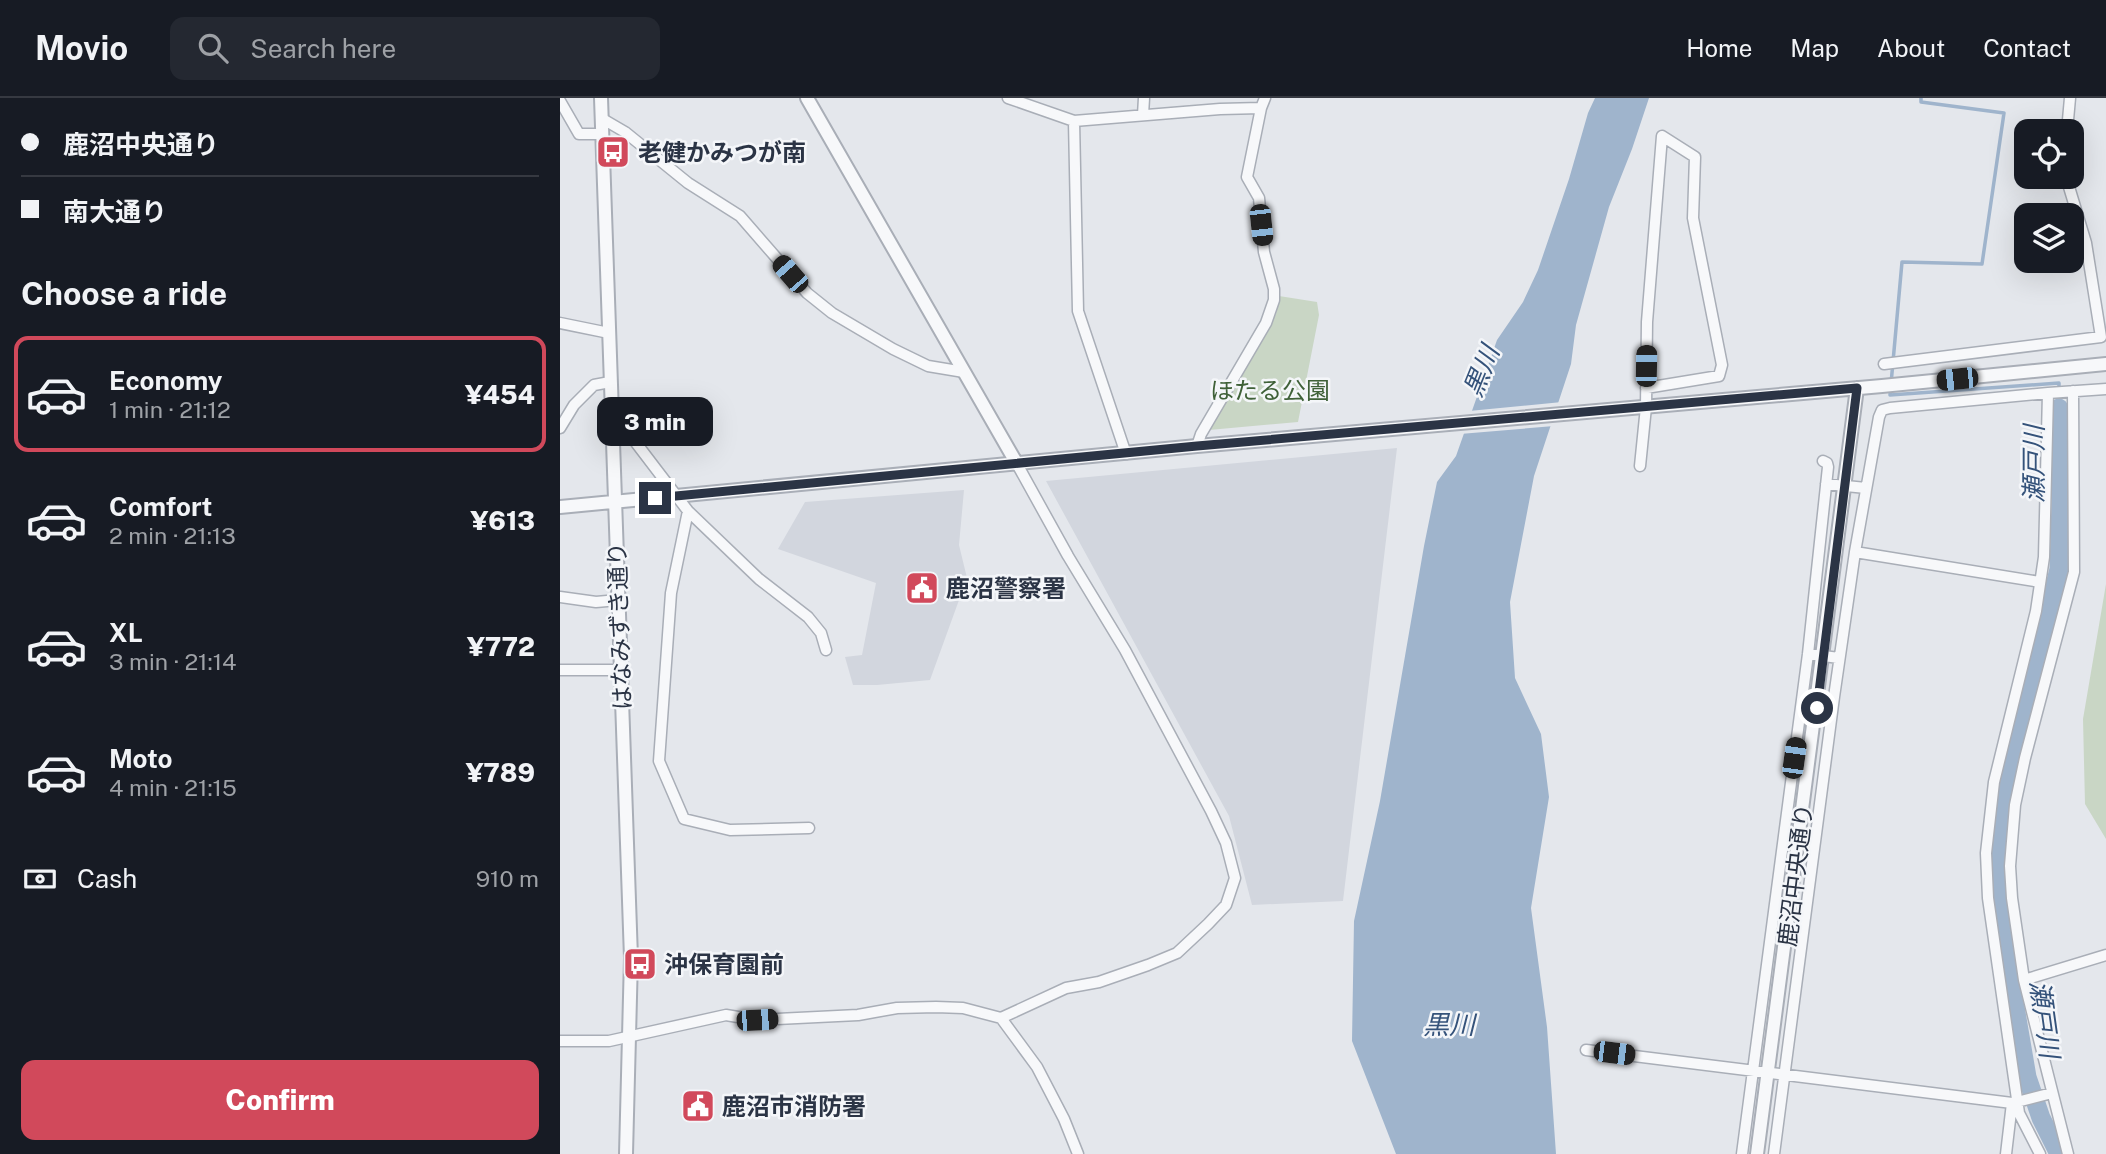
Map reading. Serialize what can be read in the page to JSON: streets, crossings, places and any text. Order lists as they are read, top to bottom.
{
  "streets": {
    "street": ["はなみずき通り", "鹿沼中央通り"]
  },
  "water": ["黒川", "瀬戸川"],
  "parks": ["ほたる公園"],
  "places": {
    "bus stop": ["老健かみつが南", "沖保育園前"],
    "public building": ["鹿沼警察署", "鹿沼市消防署"]
  },
  "page": {
    "header": "Movio",
    "search": "Search here",
    "nav": [
      "Home",
      "Map",
      "About",
      "Contact"
    ],
    "banner": ["鹿沼中央通り", "南大通り"],
    "heading": "Choose a ride",
    "list": [
      {
        "name": "Economy",
        "note": "1 min · 21:12",
        "value": "¥454"
      },
      {
        "name": "Comfort",
        "note": "2 min · 21:13",
        "value": "¥613"
      },
      {
        "name": "XL",
        "note": "3 min · 21:14",
        "value": "¥772"
      },
      {
        "name": "Moto",
        "note": "4 min · 21:15",
        "value": "¥789"
      }
    ],
    "bubble": "3 min",
    "pay": ["Cash", "910 m"],
    "buttons": "Confirm"
  }
}
